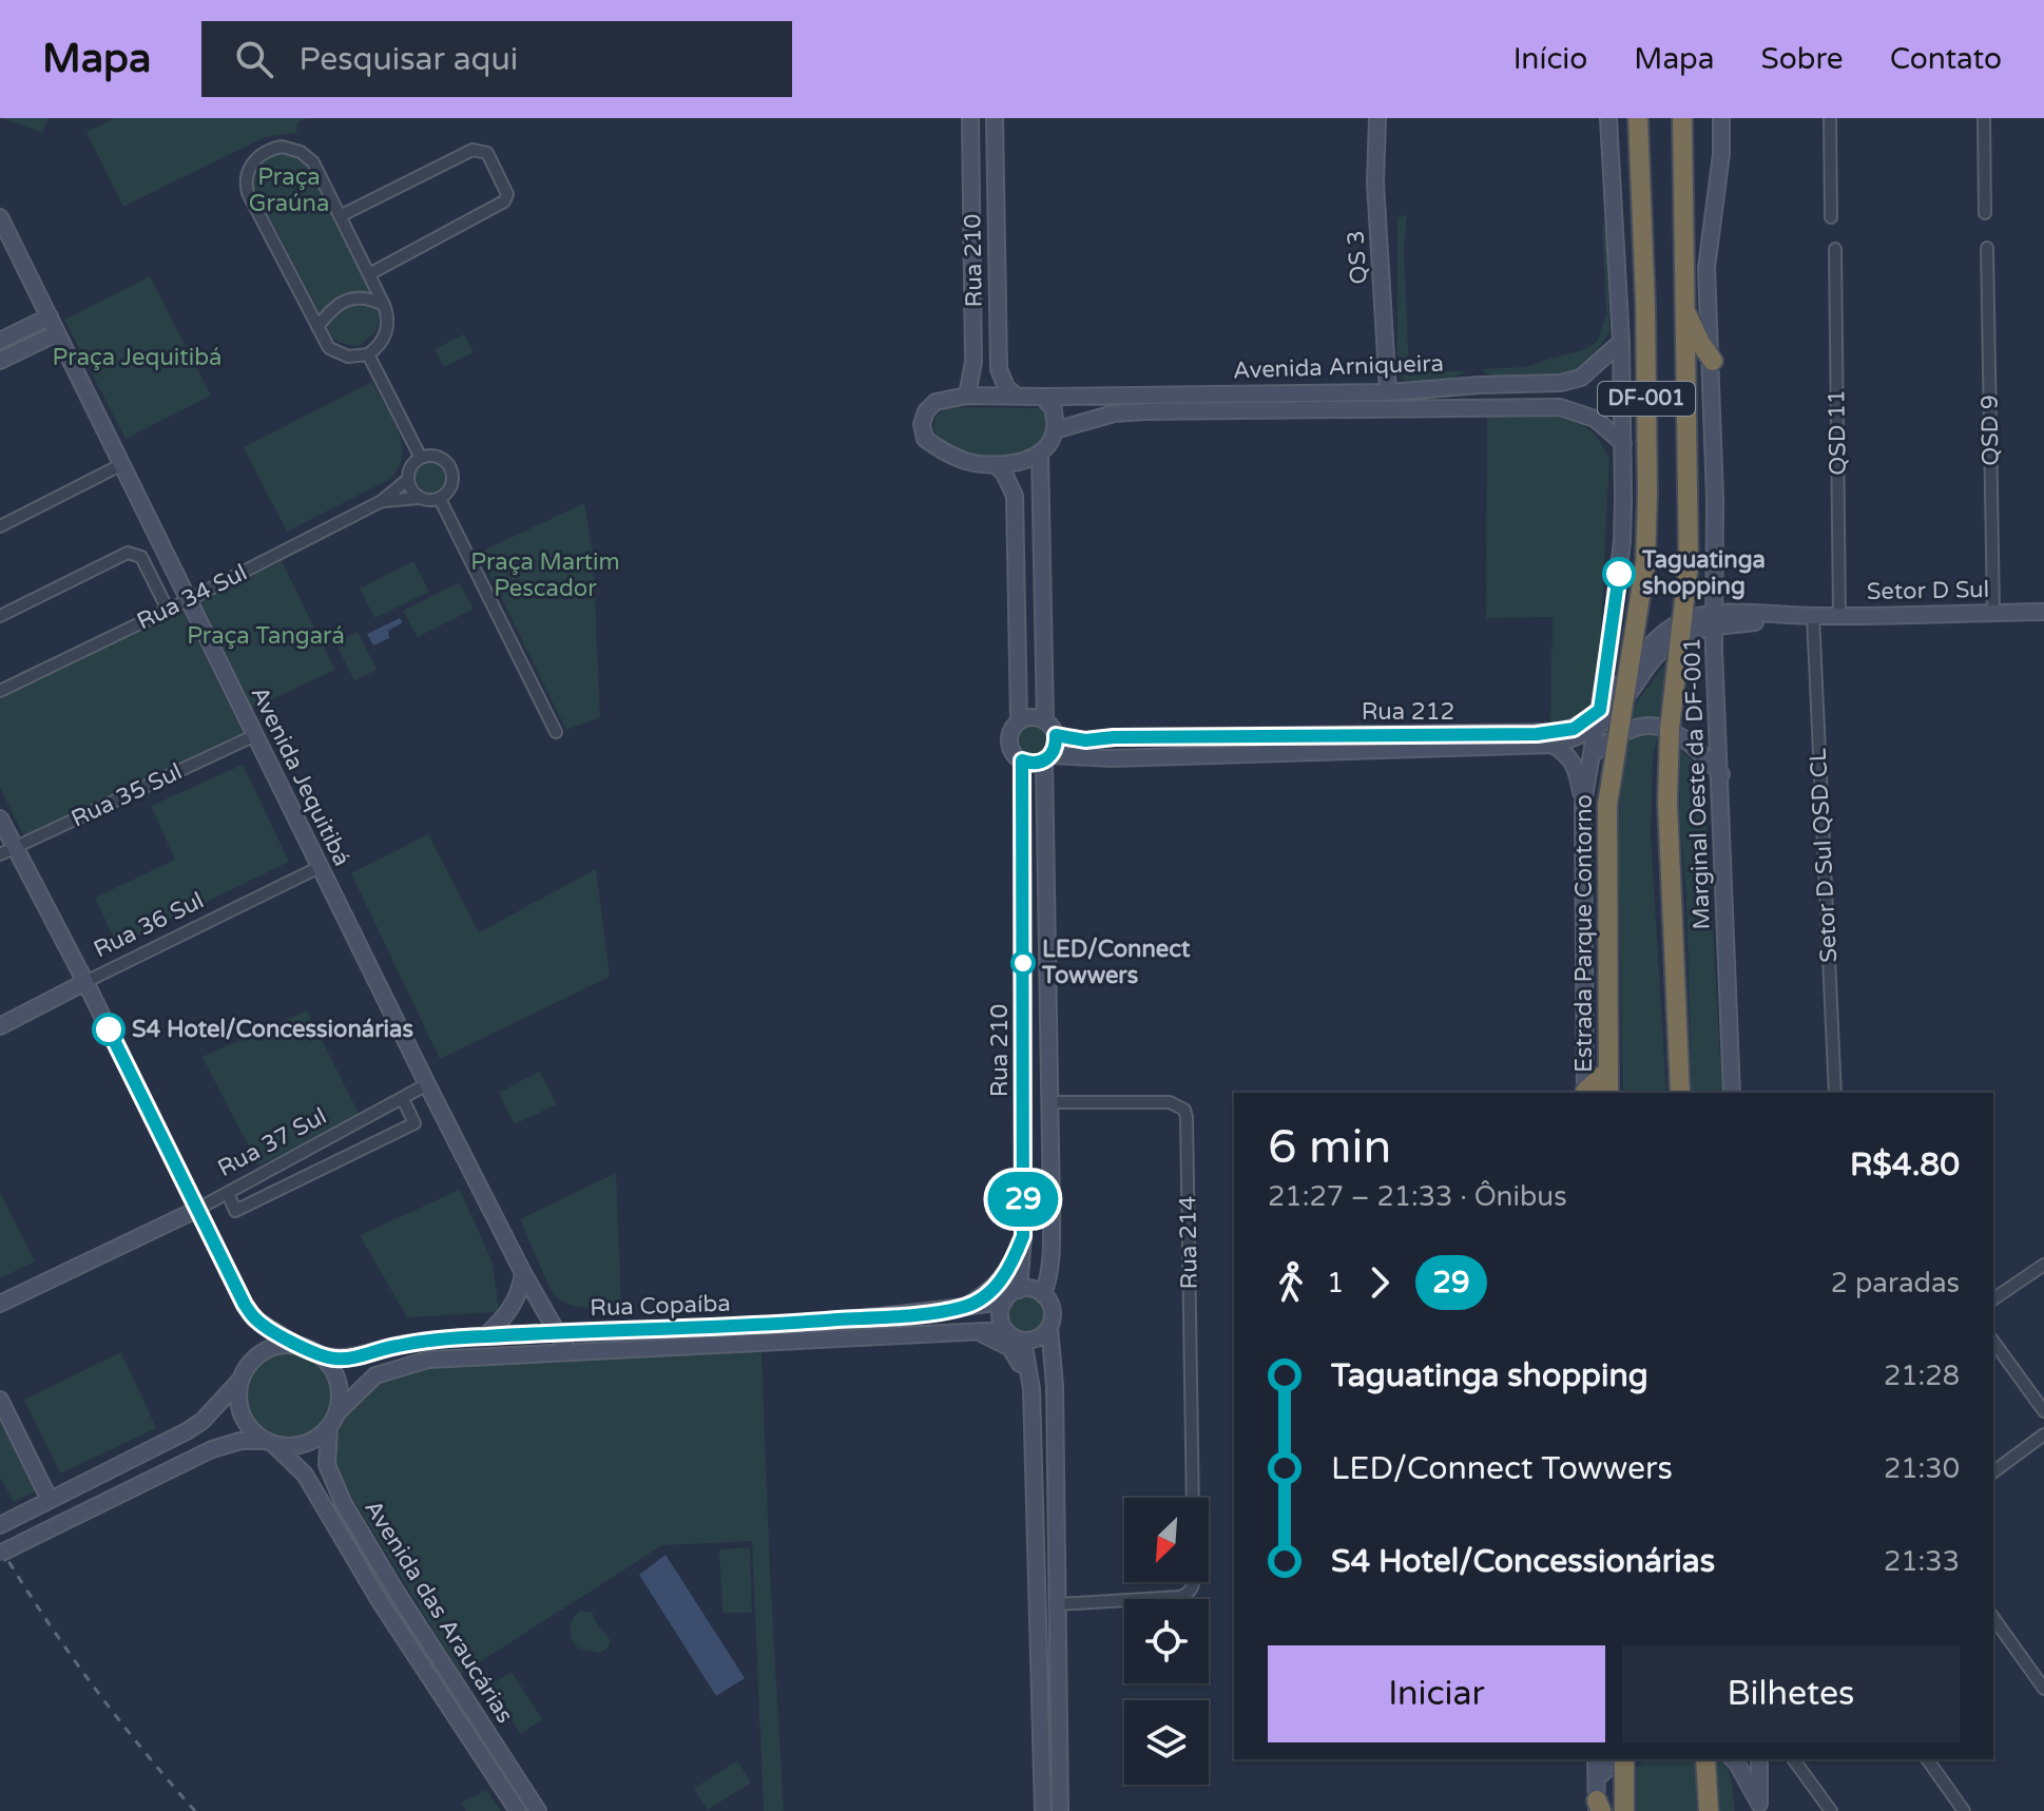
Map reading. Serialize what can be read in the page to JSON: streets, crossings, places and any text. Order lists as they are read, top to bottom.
{
  "streets": {
    "highway": ["DF-001", "Estrada Parque Contorno"],
    "main road": [
      "QS 3",
      "Rua 210",
      "Avenida Arniqueira",
      "Setor D Sul",
      "Rua 212",
      "Avenida Jequitibá",
      "Marginal Oeste da DF-001",
      "Rua 36 Sul",
      "Rua 37 Sul",
      "Rua Copaíba",
      "Avenida das Araucárias"
    ],
    "street": [
      "QSD 9",
      "QSD 11",
      "Rua 34 Sul",
      "Rua 35 Sul",
      "Setor D Sul QSD CL",
      "Rua 214"
    ]
  },
  "crossings": [
    ["QS 3", "Avenida Arniqueira"],
    ["Rua 210", "Avenida Arniqueira"],
    ["Rua 210", "Rua 212"],
    ["Rua 210", "Rua 214"],
    ["Rua 210", "Rua Copaíba"],
    ["DF-001", "Rua 212"],
    ["QSD 9", "Setor D Sul"],
    ["QSD 11", "Setor D Sul"],
    ["Setor D Sul", "Rua 212"],
    ["Setor D Sul", "Marginal Oeste da DF-001"],
    ["Setor D Sul", "Setor D Sul QSD CL"],
    ["Rua 34 Sul", "Avenida Jequitibá"],
    ["Rua 212", "Marginal Oeste da DF-001"],
    ["Rua 212", "Estrada Parque Contorno"],
    ["Avenida Jequitibá", "Rua 35 Sul"],
    ["Avenida Jequitibá", "Rua 36 Sul"],
    ["Avenida Jequitibá", "Rua 37 Sul"],
    ["Avenida Jequitibá", "Rua Copaíba"],
    ["Rua Copaíba", "Avenida das Araucárias"]
  ],
  "parks": [
    "Praça Graúna",
    "Praça Jequitibá",
    "Praça Martim Pescador",
    "Praça Tangará"
  ],
  "places": ["Taguatinga shopping", "LED/Connect Towwers", "S4 Hotel/Concessionárias"],
  "lines": ["bus line 29"],
  "north": "bottom left",
  "page": {
    "header": "Mapa",
    "search": "Pesquisar aqui",
    "nav": [
      "Início",
      "Mapa",
      "Sobre",
      "Contato"
    ],
    "on_map": "29",
    "heading": ["6 min", "21:27 – 21:33 · Ônibus", "R$4.80"],
    "legs": ["1", "29", "2 paradas"],
    "list": [
      {
        "name": "Taguatinga shopping",
        "value": "21:28"
      },
      {
        "name": "LED/Connect Towwers",
        "value": "21:30"
      },
      {
        "name": "S4 Hotel/Concessionárias",
        "value": "21:33"
      }
    ],
    "buttons": ["Iniciar", "Bilhetes"]
  }
}
